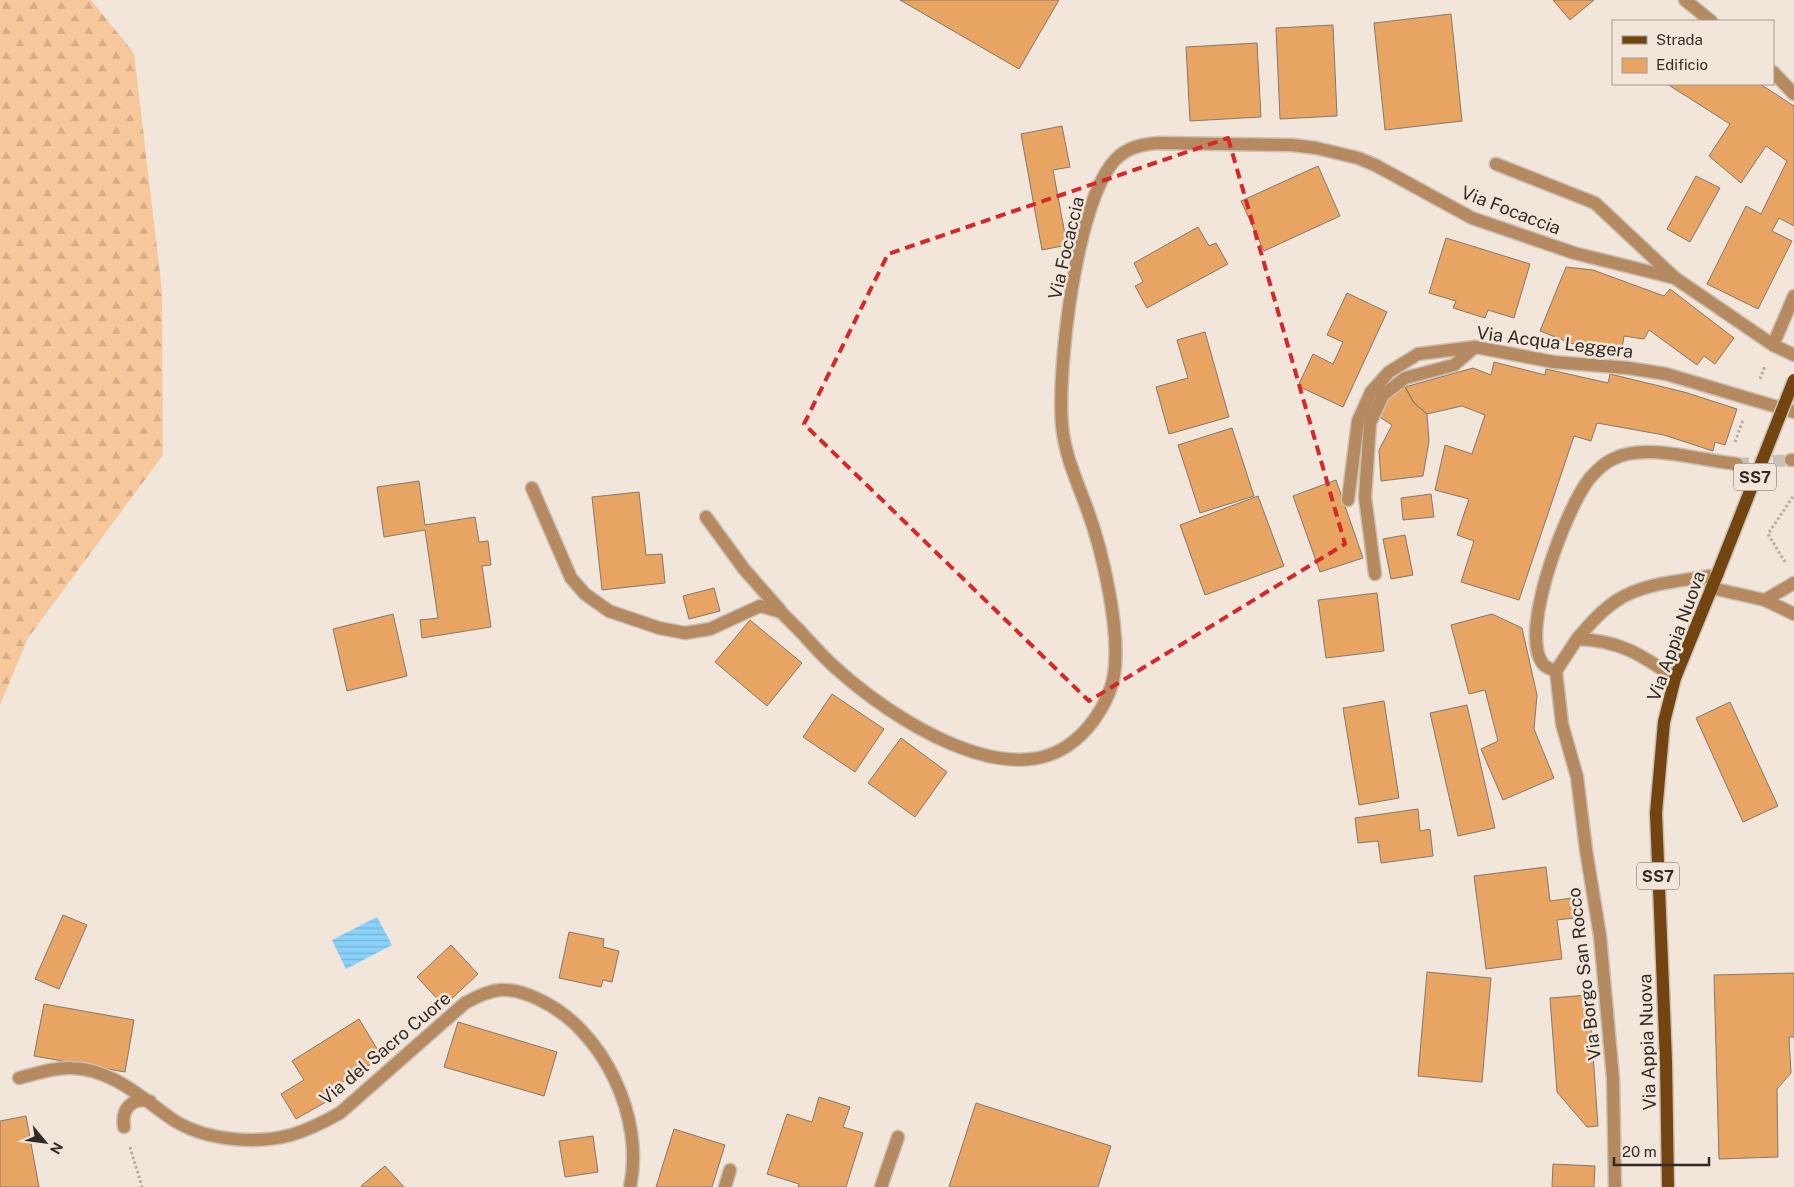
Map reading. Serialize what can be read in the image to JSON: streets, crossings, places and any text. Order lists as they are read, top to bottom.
{
  "streets": {
    "main road": ["SS7", "Via Appia Nuova"],
    "street": [
      "Via Focaccia",
      "Via Acqua Leggera",
      "Via Borgo San Rocco",
      "Via del Sacro Cuore"
    ]
  },
  "legend": ["Strada", "Edificio"],
  "scale_bar": "20 m",
  "north": "bottom right"
}
